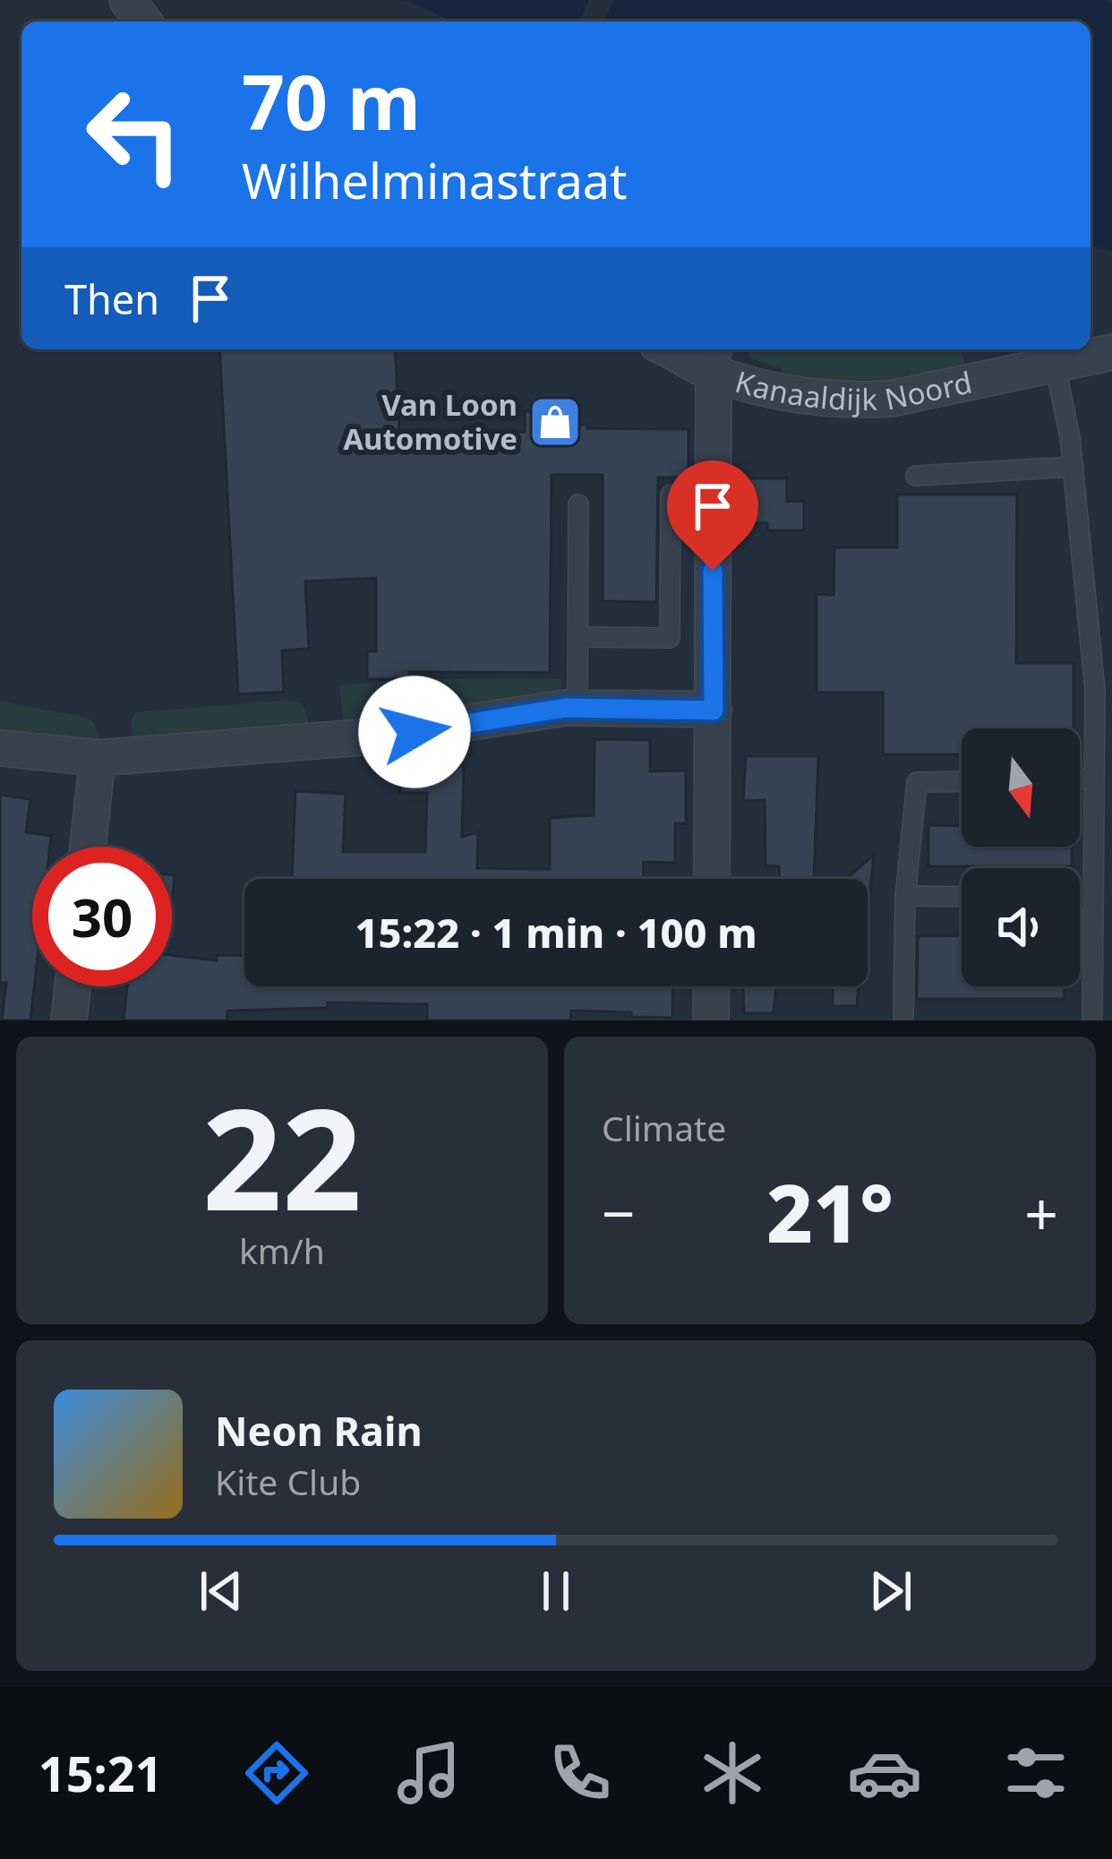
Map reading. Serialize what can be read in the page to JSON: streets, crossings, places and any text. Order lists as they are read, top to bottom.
{
  "streets": {
    "street": ["Kanaaldijk Noord"]
  },
  "places": {
    "shop": ["Van Loon Automotive"]
  },
  "north": "bottom",
  "page": {
    "turn": ["70 m", "Wilhelminastraat"],
    "then": "Then",
    "limit": "30",
    "trip": "15:22 · 1 min · 100 m",
    "tile": [
      ["22", "km/h"],
      "Climate"
    ],
    "heat": ["−", "21°", "+"],
    "song": ["Neon Rain", "Kite Club"],
    "tabs": "15:21"
  }
}
